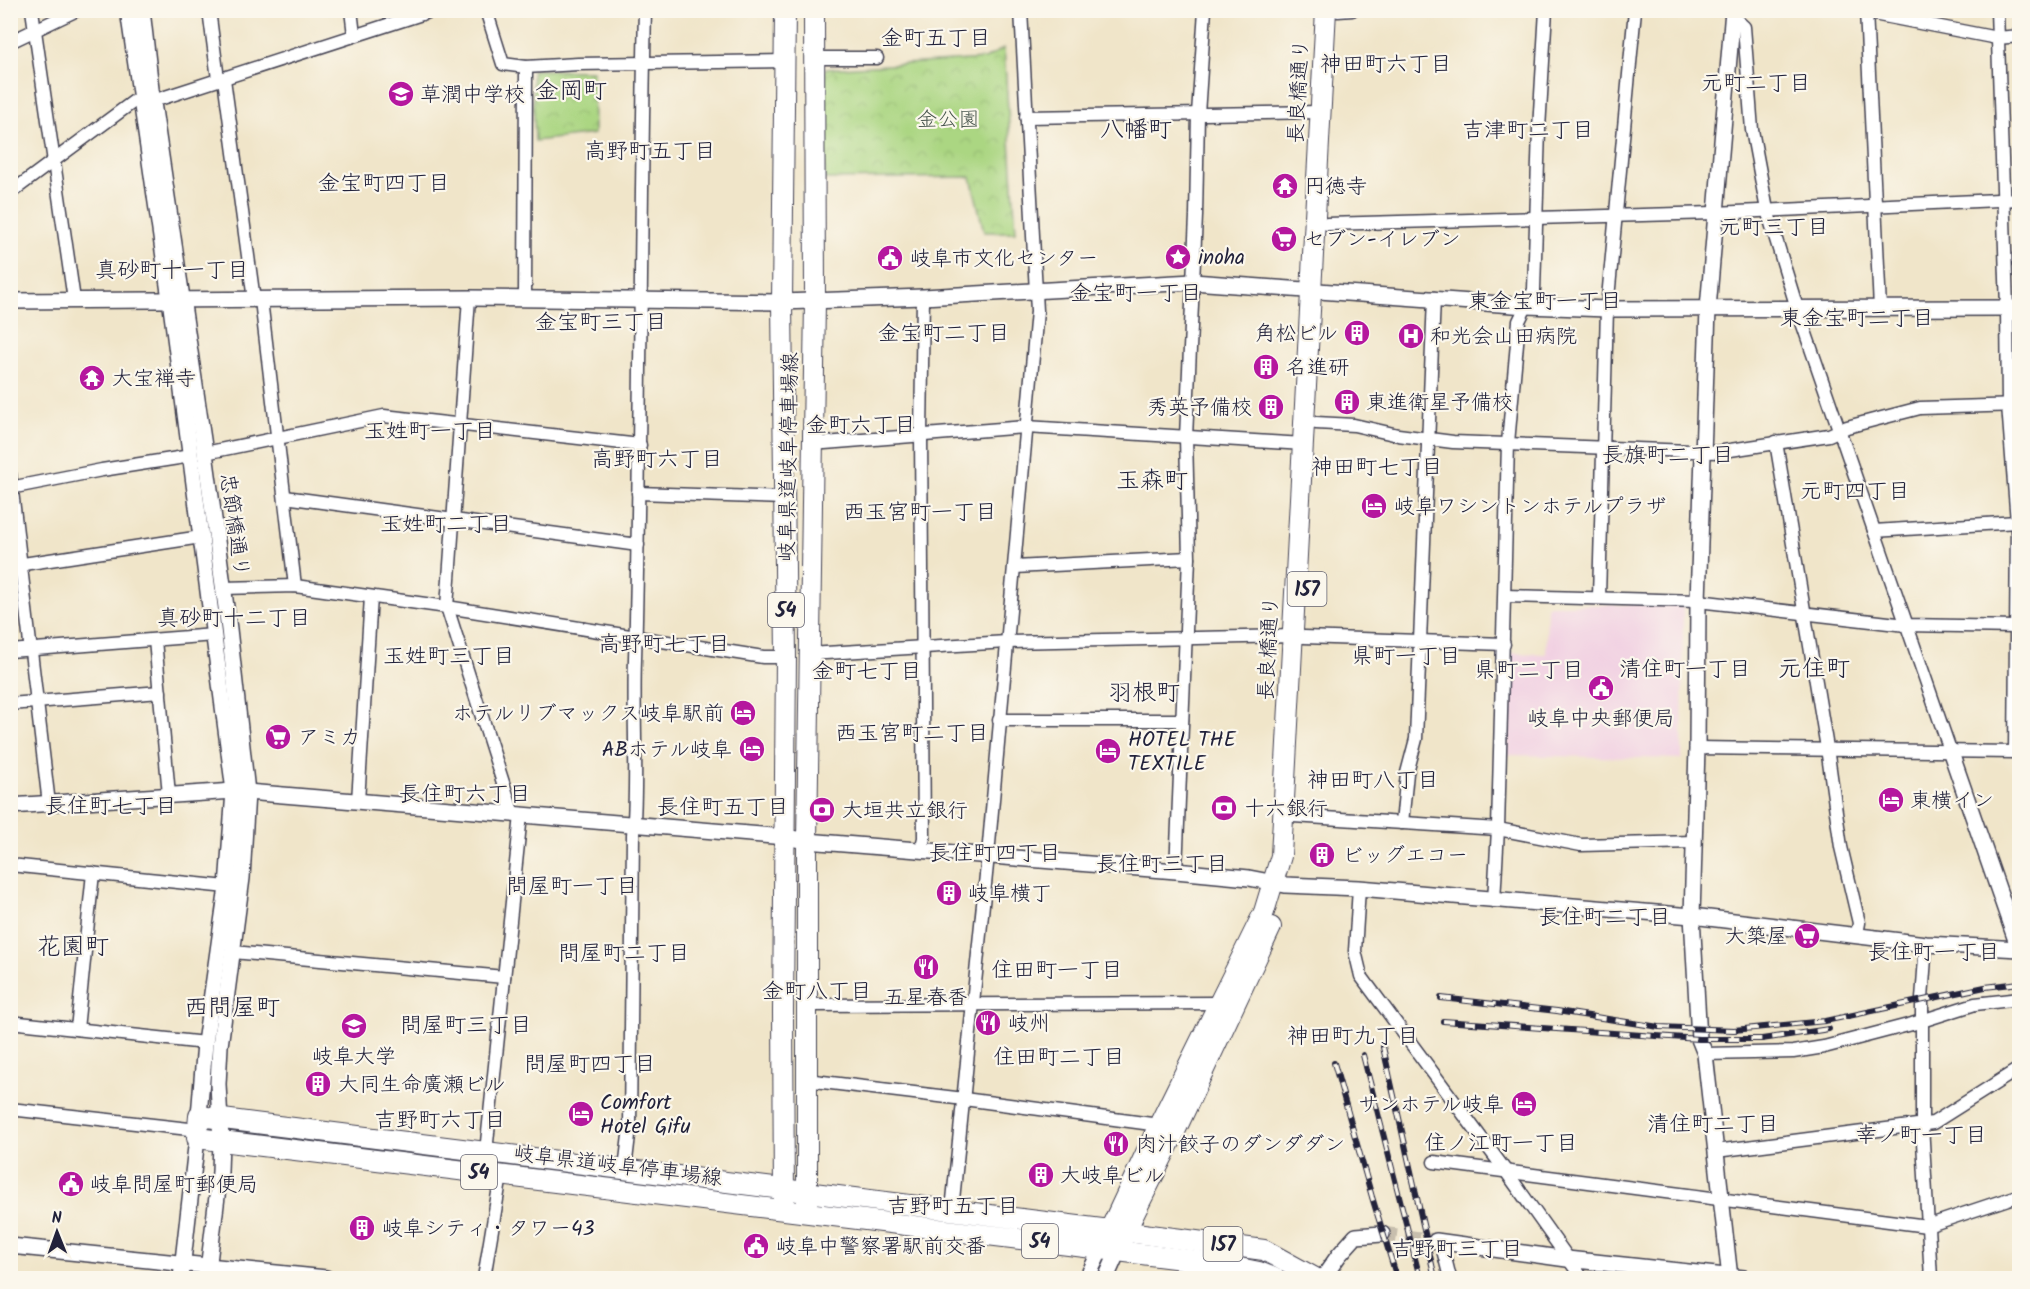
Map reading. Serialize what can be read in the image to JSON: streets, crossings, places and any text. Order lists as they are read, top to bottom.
{
  "streets": {
    "main road": [
      "長良橋通り",
      "岐阜県道岐阜停車場線",
      "157",
      "54"
    ],
    "street": ["忠節橋通り"]
  },
  "crossings": [
    ["長良橋通り", "岐阜県道岐阜停車場線"],
    ["長良橋通り", "157"],
    ["岐阜県道岐阜停車場線", "忠節橋通り"],
    ["岐阜県道岐阜停車場線", "157"]
  ],
  "districts": [
    "金町五丁目",
    "神田町六丁目",
    "元町二丁目",
    "金岡町",
    "八幡町",
    "吉津町二丁目",
    "高野町五丁目",
    "金宝町四丁目",
    "元町三丁目",
    "真砂町十一丁目",
    "金宝町一丁目",
    "東金宝町一丁目",
    "東金宝町二丁目",
    "金宝町三丁目",
    "金宝町二丁目",
    "金町六丁目",
    "玉姓町一丁目",
    "長旗町二丁目",
    "高野町六丁目",
    "神田町七丁目",
    "玉森町",
    "元町四丁目",
    "西玉宮町一丁目",
    "玉姓町二丁目",
    "真砂町十二丁目",
    "高野町七丁目",
    "玉姓町三丁目",
    "県町一丁目",
    "清住町一丁目",
    "元住町",
    "県町二丁目",
    "金町七丁目",
    "羽根町",
    "西玉宮町二丁目",
    "神田町八丁目",
    "長住町六丁目",
    "長住町七丁目",
    "長住町五丁目",
    "長住町四丁目",
    "長住町三丁目",
    "問屋町一丁目",
    "長住町二丁目",
    "花園町",
    "長住町一丁目",
    "問屋町二丁目",
    "住田町一丁目",
    "金町八丁目",
    "西問屋町",
    "問屋町三丁目",
    "神田町九丁目",
    "住田町二丁目",
    "問屋町四丁目",
    "吉野町六丁目",
    "清住町二丁目",
    "幸ノ町一丁目",
    "住ノ江町一丁目",
    "吉野町五丁目",
    "吉野町三丁目"
  ],
  "parks": ["金公園"],
  "places": {
    "school or university": ["草潤中学校", "岐阜大学"],
    "temple": ["円徳寺", "大宝禅寺"],
    "supermarket": ["セブン-イレブン", "アミカ", "大築屋"],
    "place": ["inoha"],
    "public building": [
      "岐阜市文化センター",
      "岐阜中央郵便局",
      "岐阜問屋町郵便局",
      "岐阜中警察署駅前交番"
    ],
    "building": [
      "角松ビル",
      "名進研",
      "東進衛星予備校",
      "秀英予備校",
      "ビッグエコー",
      "岐阜横丁",
      "大同生命廣瀬ビル",
      "大岐阜ビル",
      "岐阜シティ・タワー43"
    ],
    "hospital": ["和光会山田病院"],
    "hotel": [
      "岐阜ワシントンホテルプラザ",
      "ホテルリブマックス岐阜駅前",
      "ABホテル岐阜",
      "HOTEL THE TEXTILE",
      "東横イン",
      "サンホテル岐阜",
      "Comfort Hotel Gifu"
    ],
    "bank": ["十六銀行", "大垣共立銀行"],
    "restaurant": ["五星春香", "岐州", "肉汁餃子のダンダダン"]
  },
  "north": "top"
}
